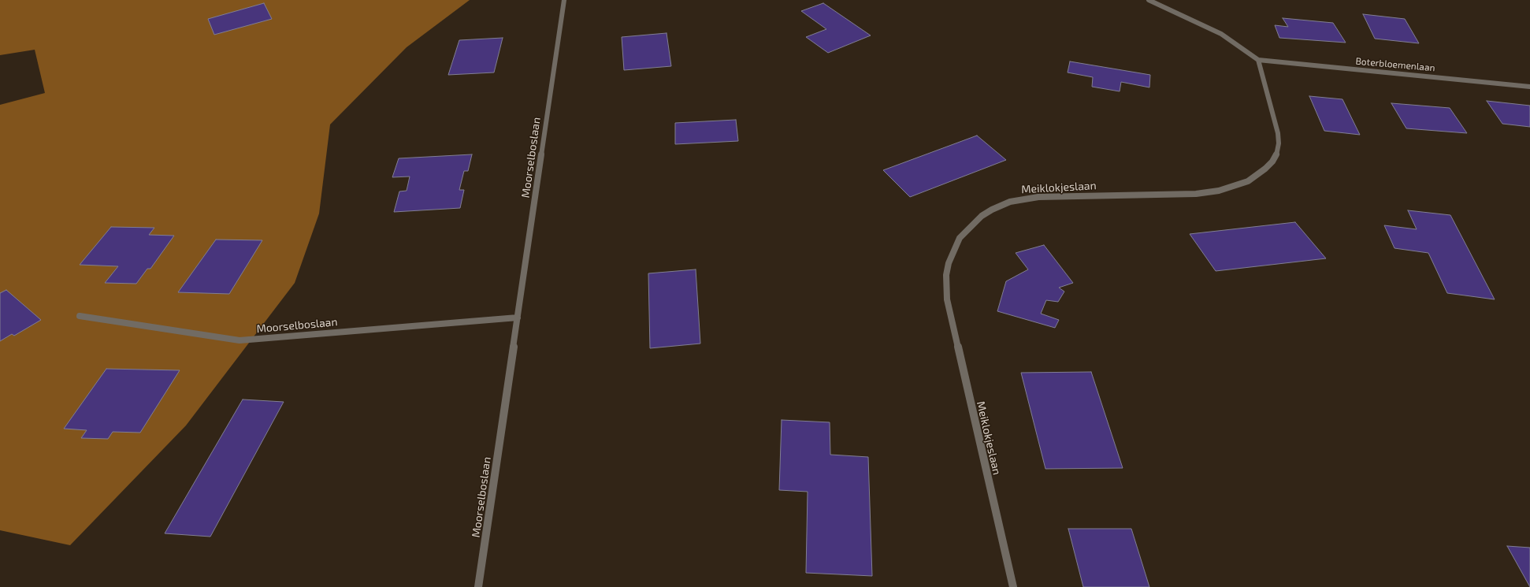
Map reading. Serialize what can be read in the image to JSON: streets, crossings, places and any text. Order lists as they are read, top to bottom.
{
  "streets": {
    "street": ["Boterbloemenlaan", "Moorselboslaan", "Meiklokjeslaan"]
  },
  "crossings": [
    ["Boterbloemenlaan", "Meiklokjeslaan"]
  ]
}
